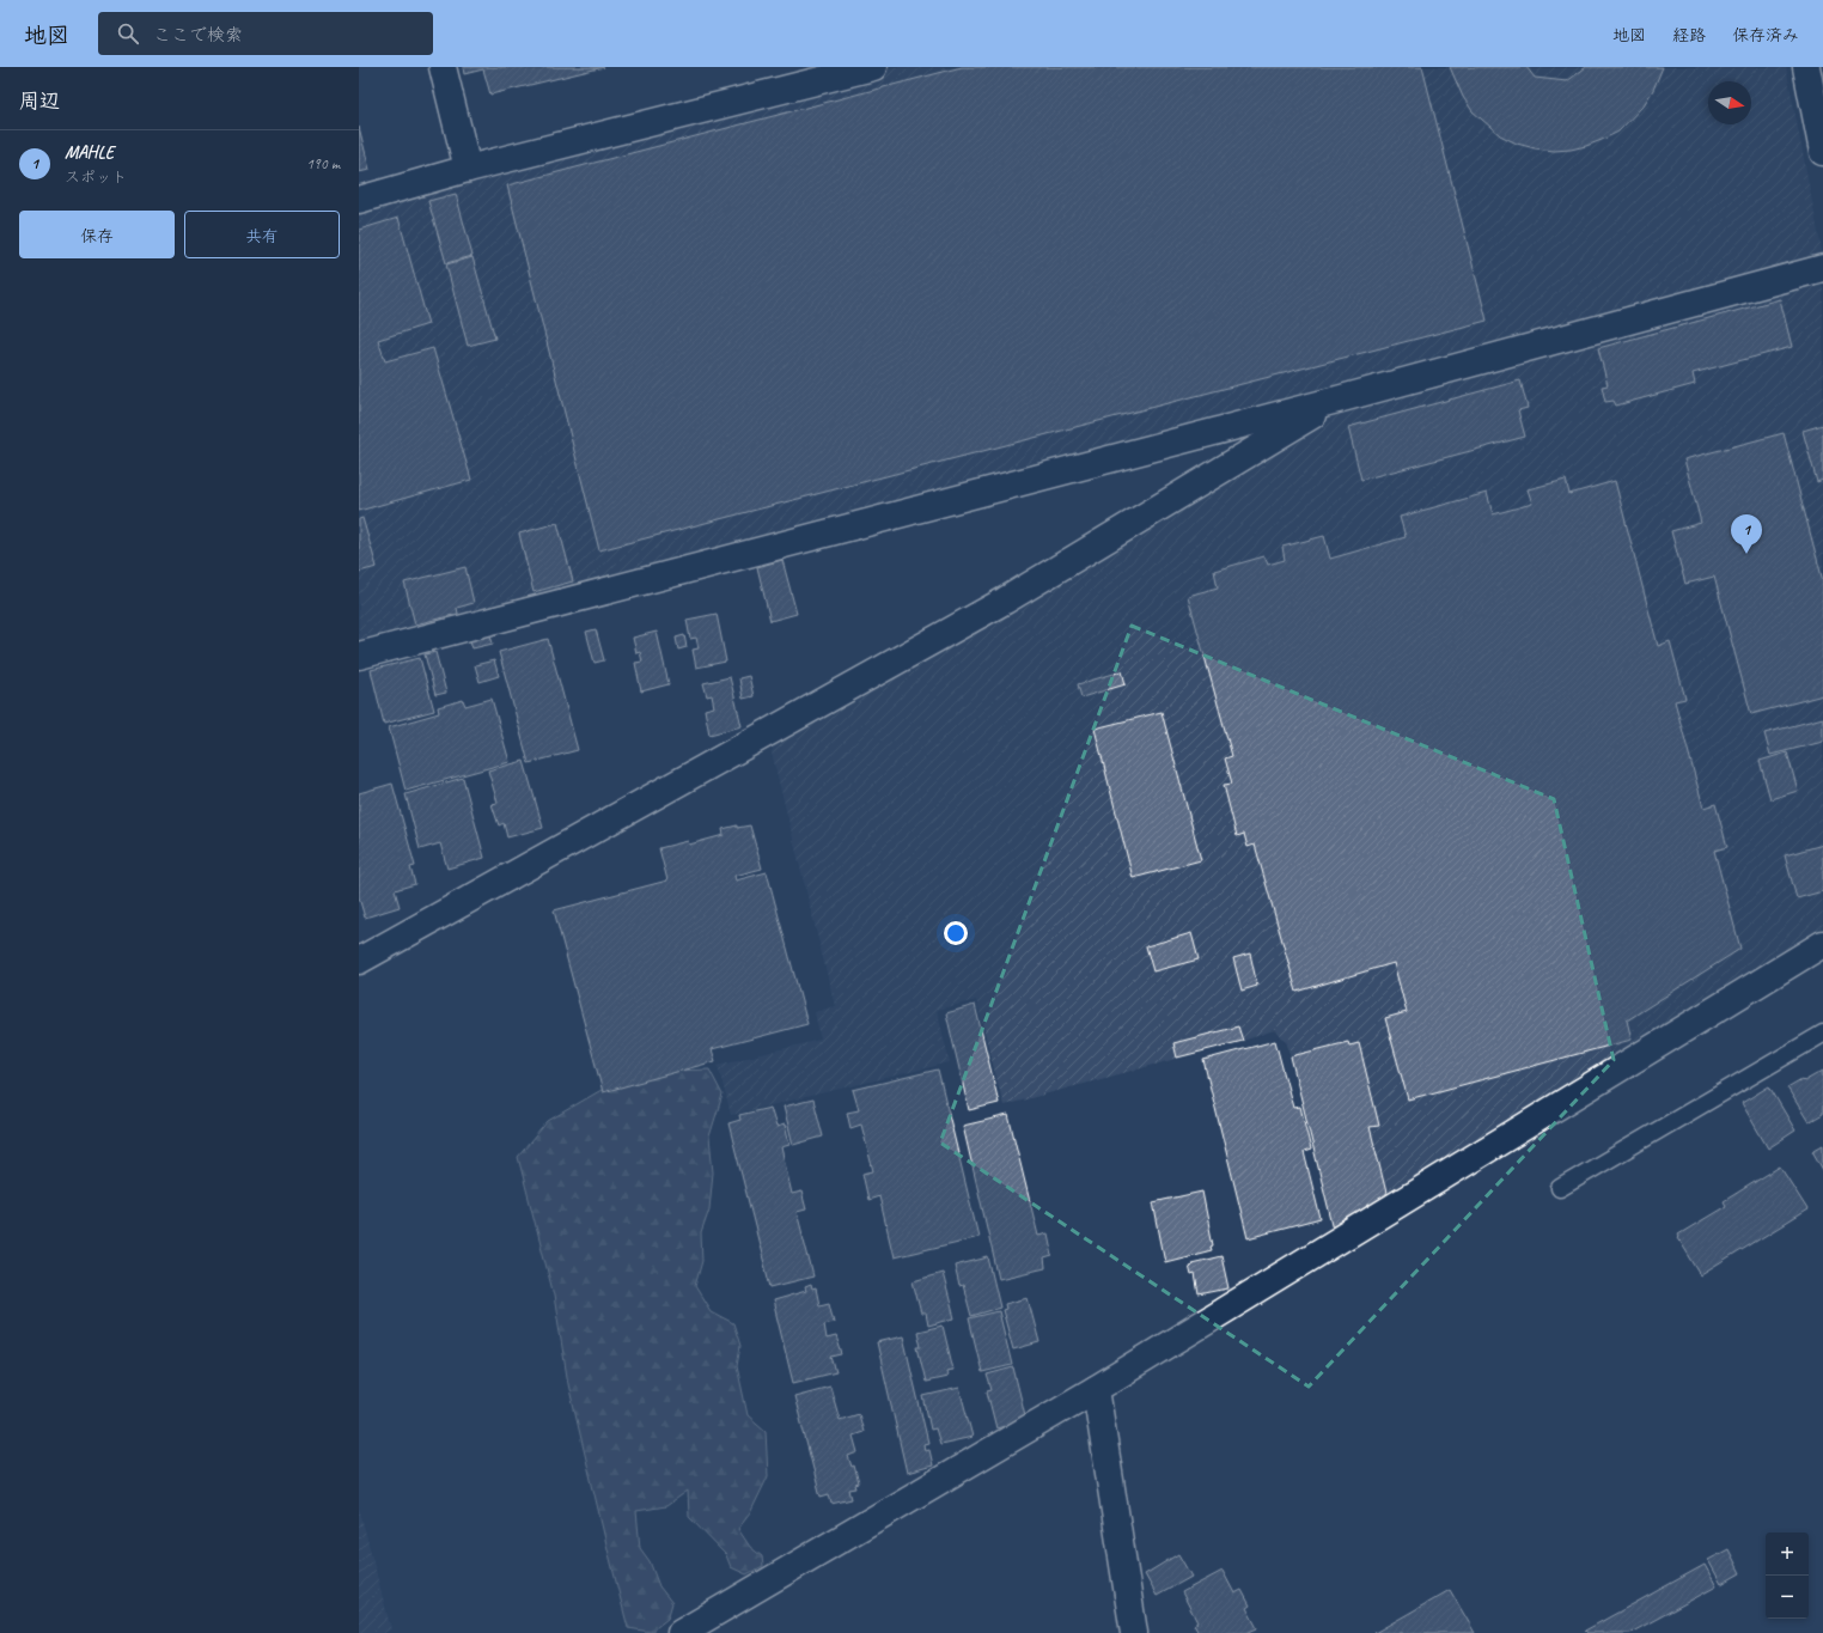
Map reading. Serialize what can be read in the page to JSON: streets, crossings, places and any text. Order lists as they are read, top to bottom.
{
  "north": "right",
  "page": {
    "header": "地図",
    "search": "ここで検索",
    "nav": ["地図", "経路", "保存済み"],
    "heading": "周辺",
    "list": [
      {
        "mark": "1",
        "name": "MAHLE",
        "note": "スポット",
        "value": "190 m"
      }
    ],
    "buttons": ["保存", "共有"],
    "pins": "1",
    "map_buttons": ["+", "−"]
  }
}
